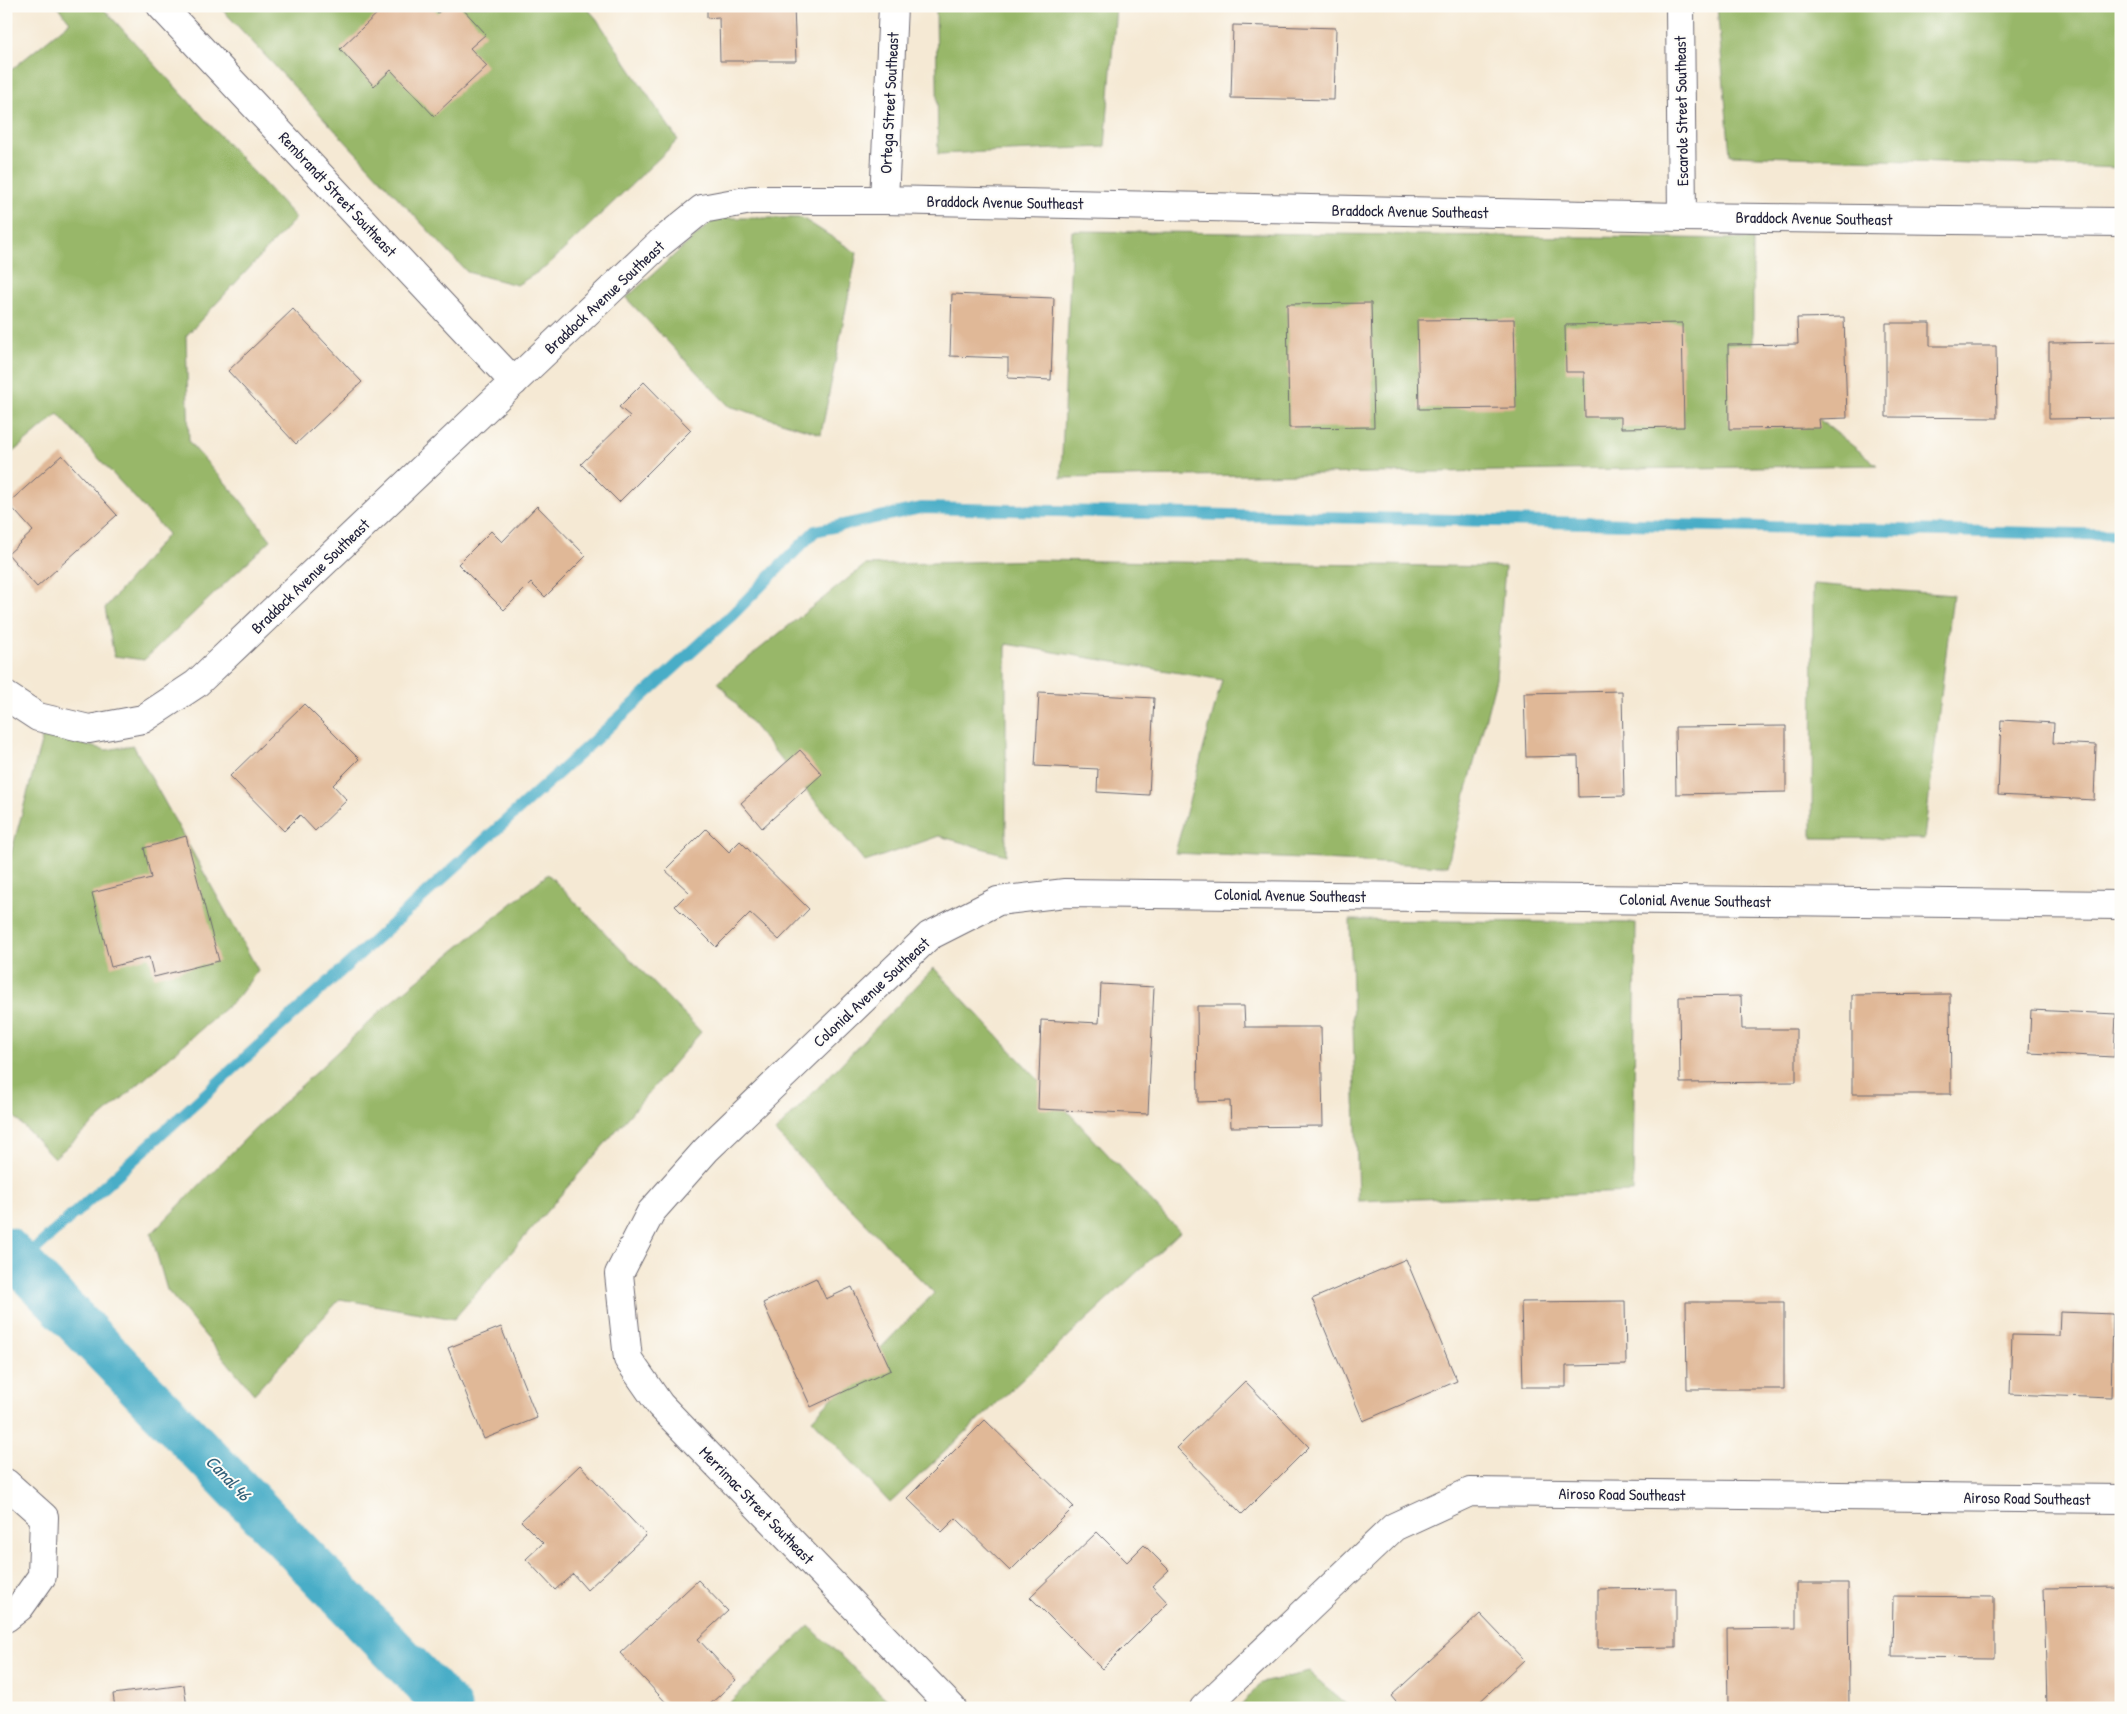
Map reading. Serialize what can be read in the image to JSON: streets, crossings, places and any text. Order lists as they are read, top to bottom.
{
  "streets": {
    "street": [
      "Ortega Street Southeast",
      "Escarole Street Southeast",
      "Rembrandt Street Southeast",
      "Braddock Avenue Southeast",
      "Colonial Avenue Southeast",
      "Airoso Road Southeast",
      "Merrimac Street Southeast"
    ]
  },
  "crossings": [
    ["Ortega Street Southeast", "Braddock Avenue Southeast"],
    ["Escarole Street Southeast", "Braddock Avenue Southeast"],
    ["Rembrandt Street Southeast", "Braddock Avenue Southeast"],
    ["Colonial Avenue Southeast", "Merrimac Street Southeast"]
  ],
  "water": ["Canal 46"]
}
